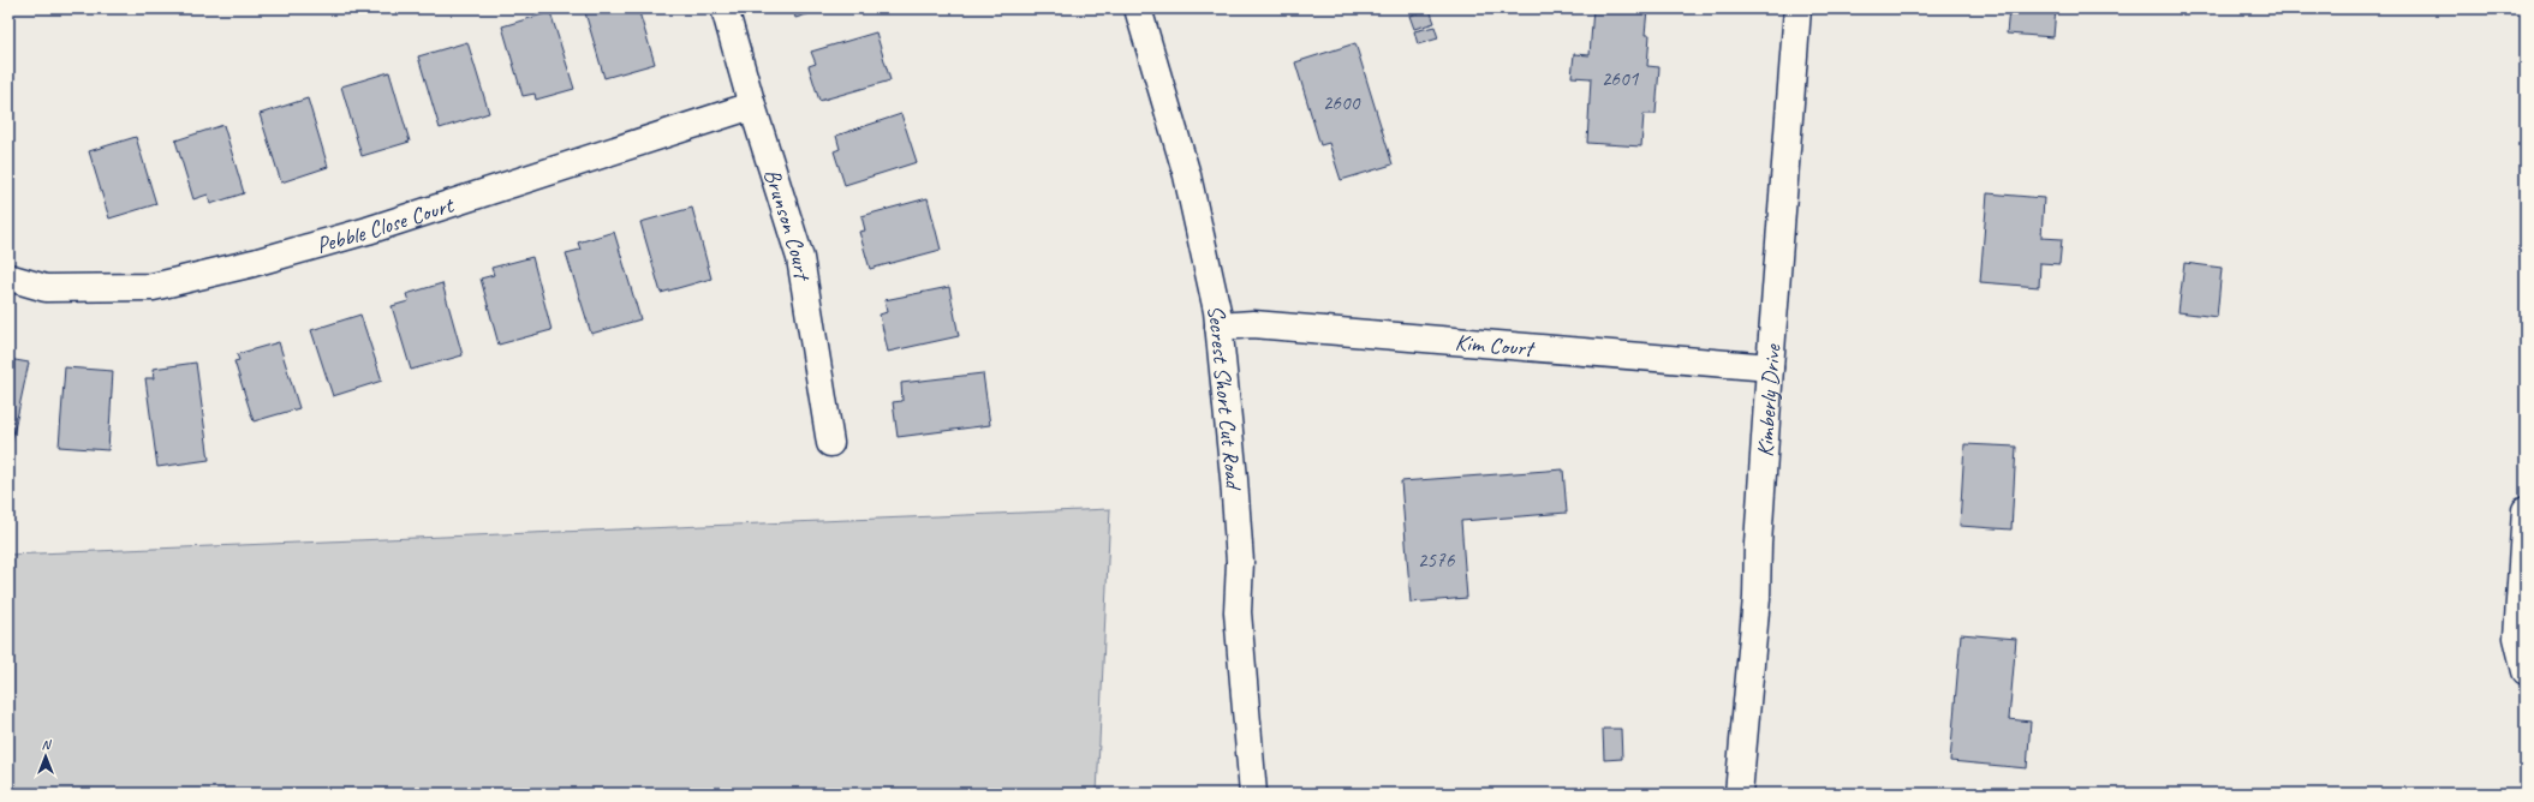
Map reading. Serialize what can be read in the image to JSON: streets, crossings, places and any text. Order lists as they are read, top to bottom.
{
  "streets": {
    "street": [
      "Pebble Close Court",
      "Brunson Court",
      "Kim Court",
      "Secrest Short Cut Road",
      "Kimberly Drive"
    ]
  },
  "crossings": [
    ["Pebble Close Court", "Brunson Court"],
    ["Kim Court", "Secrest Short Cut Road"],
    ["Kim Court", "Kimberly Drive"]
  ],
  "house_numbers": ["2601", "2600", "2576"],
  "north": "top"
}
